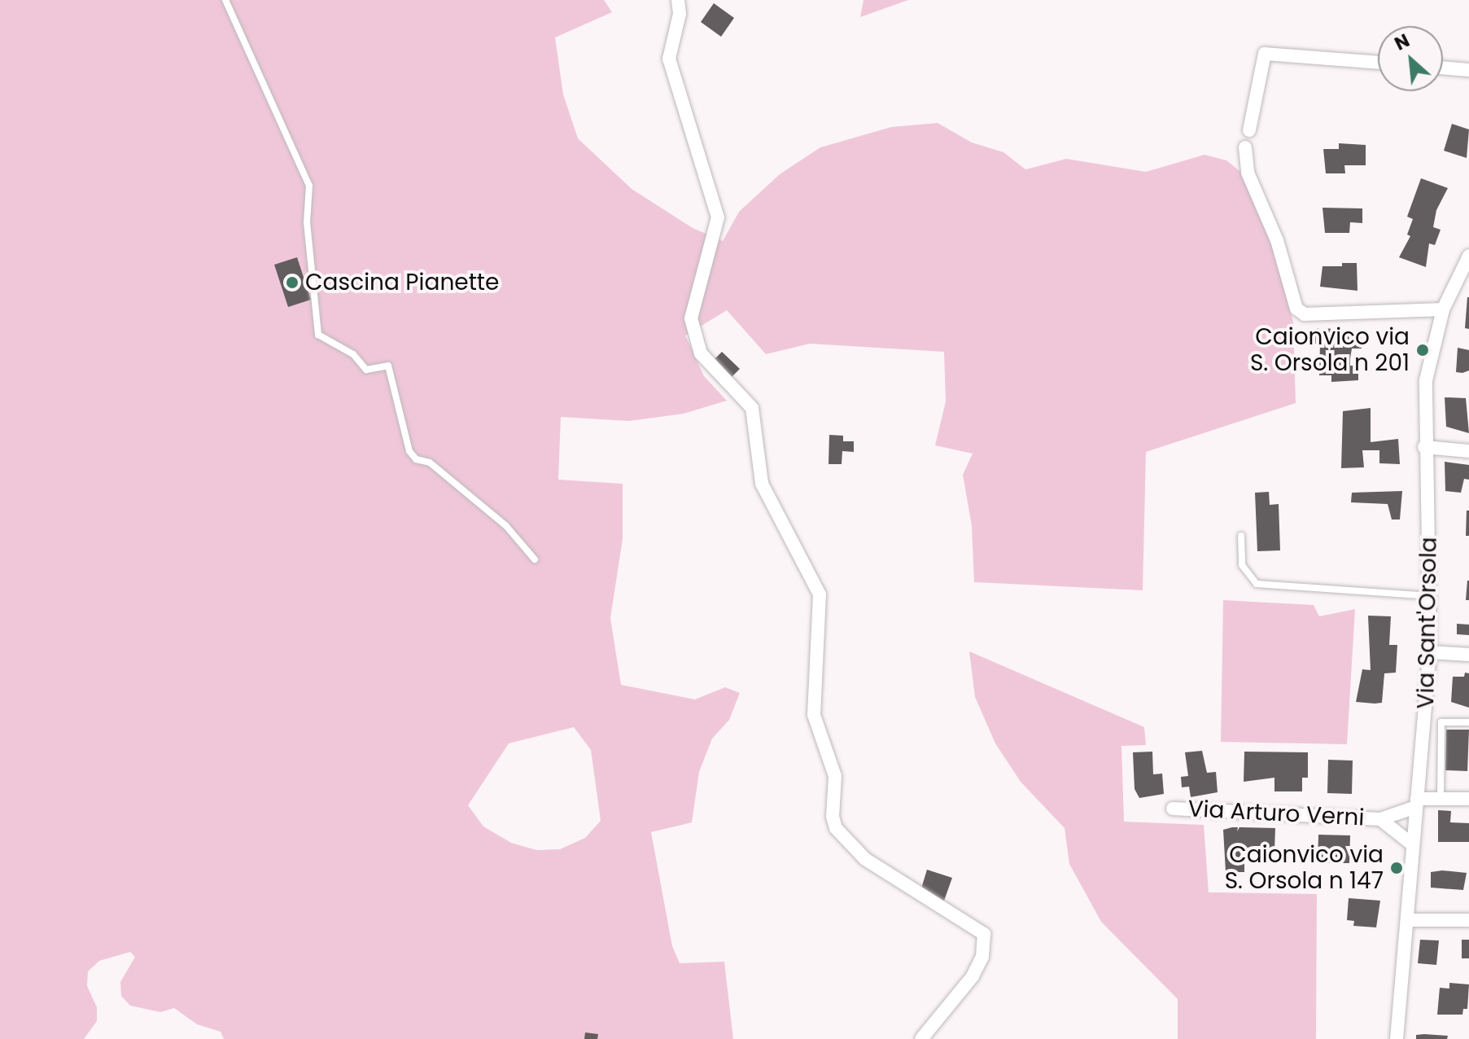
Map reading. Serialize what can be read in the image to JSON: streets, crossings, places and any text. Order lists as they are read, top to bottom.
{
  "streets": {
    "street": ["Via Sant'Orsola", "Via Arturo Verni"]
  },
  "crossings": [
    ["Via Sant'Orsola", "Via Arturo Verni"]
  ],
  "places": ["Cascina Pianette", "Caionvico via S. Orsola n 201", "Caionvico via S. Orsola n 147"],
  "north": "top left"
}
